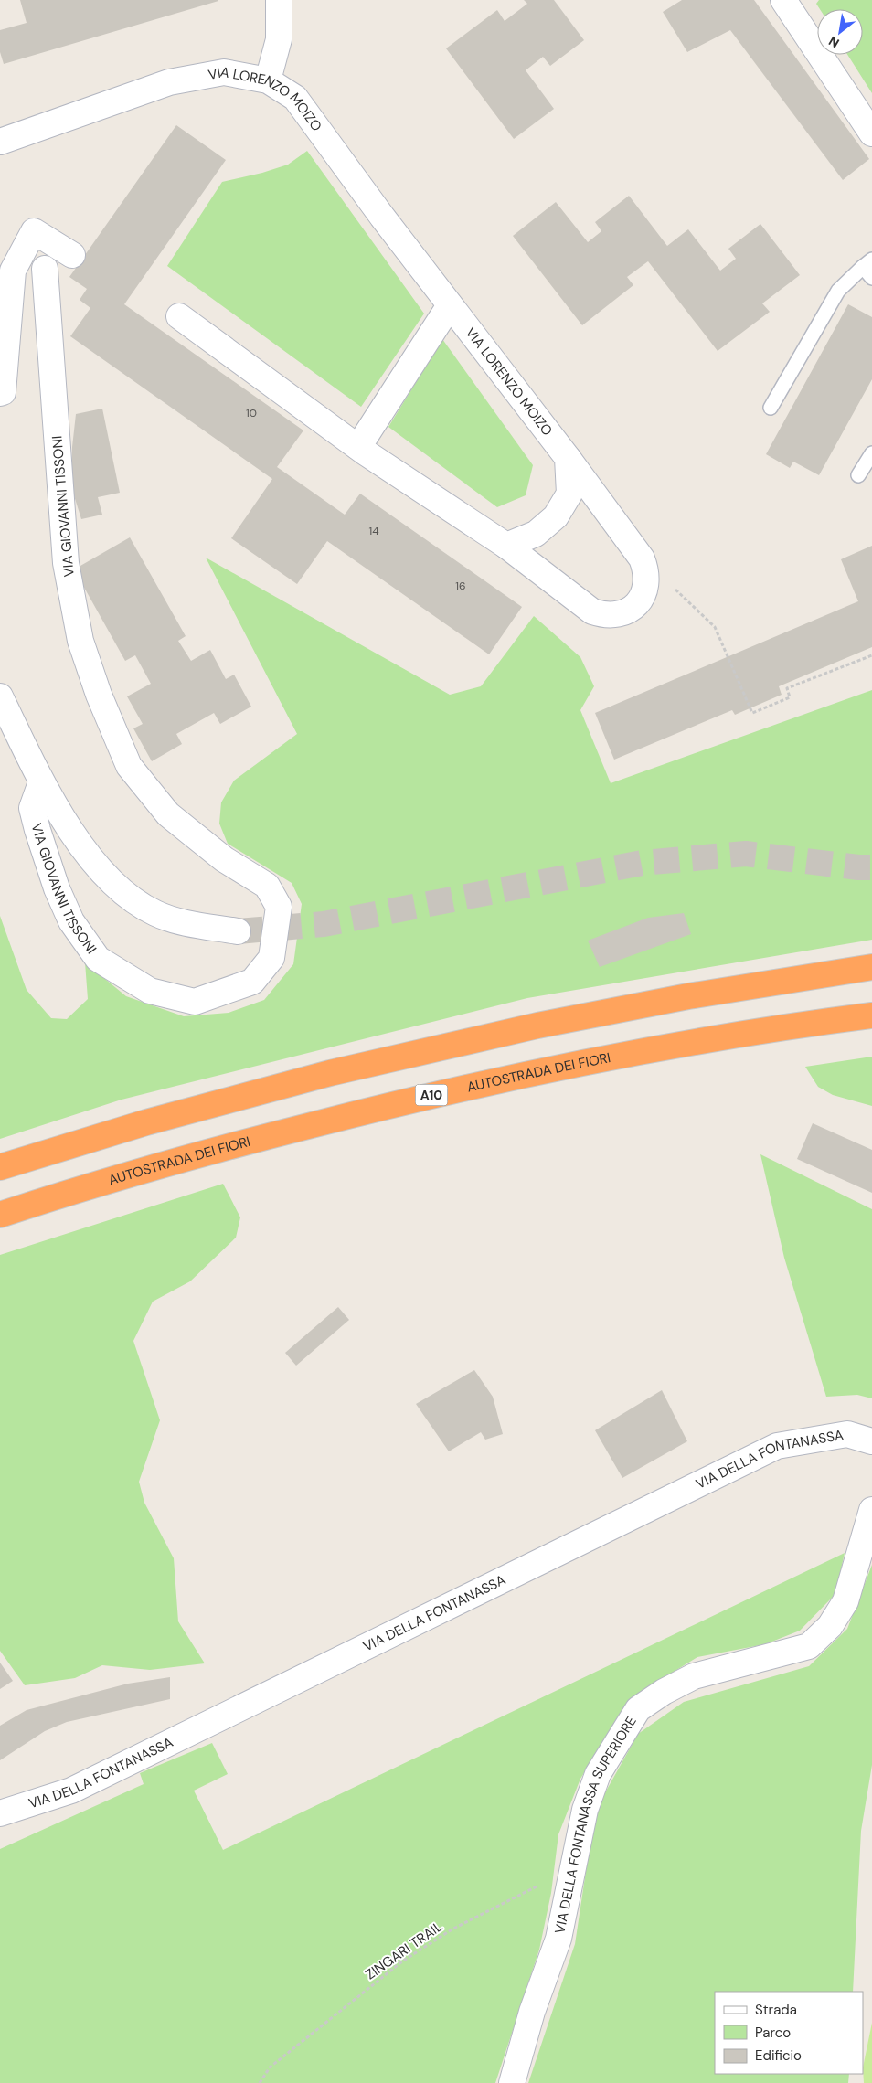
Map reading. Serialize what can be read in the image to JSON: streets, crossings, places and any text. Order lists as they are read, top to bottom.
{
  "streets": {
    "highway": ["AUTOSTRADA DEI FIORI", "A10"],
    "street": [
      "VIA LORENZO MOIZO",
      "VIA GIOVANNI TISSONI",
      "VIA DELLA FONTANASSA",
      "VIA DELLA FONTANASSA SUPERIORE"
    ],
    "path": ["ZINGARI TRAIL"]
  },
  "crossings": [
    ["VIA DELLA FONTANASSA SUPERIORE", "ZINGARI TRAIL"]
  ],
  "house_numbers": ["10", "14", "16"],
  "legend": ["Strada", "Parco", "Edificio"],
  "north": "bottom left"
}
